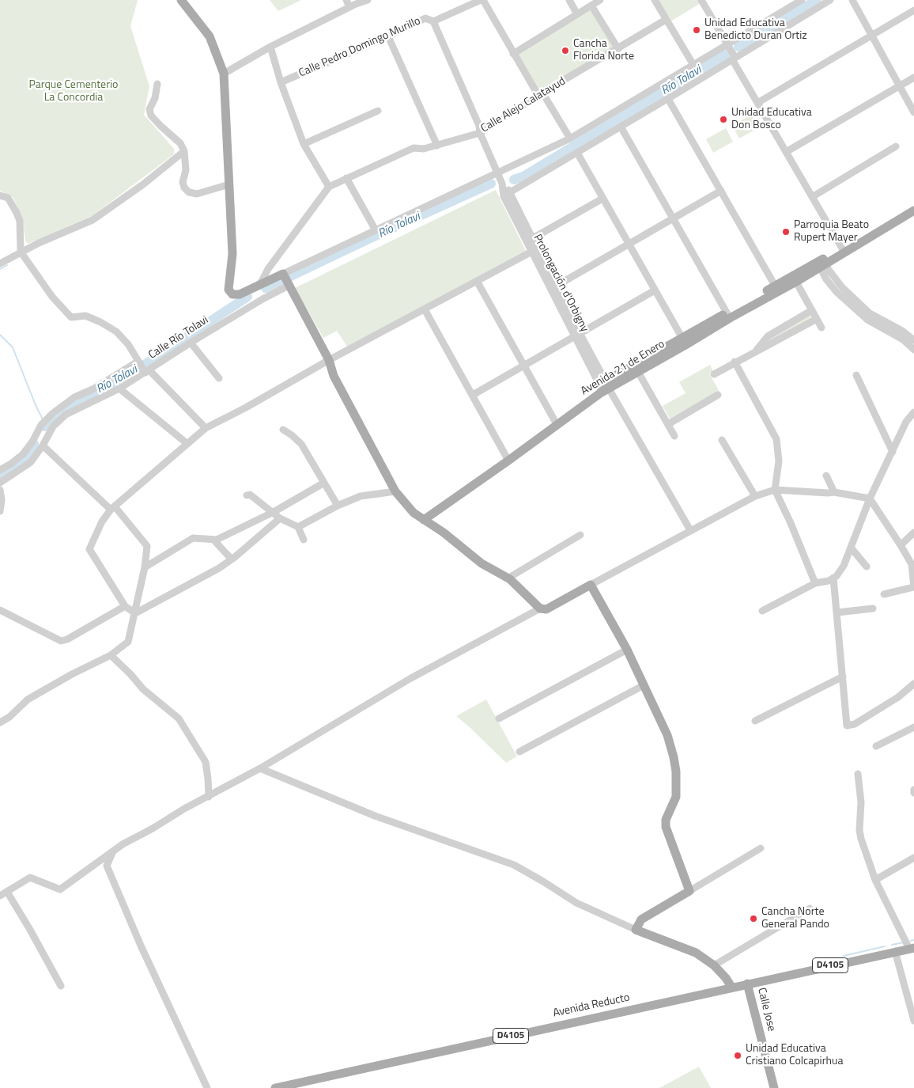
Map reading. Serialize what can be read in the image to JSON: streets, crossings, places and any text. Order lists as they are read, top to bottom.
{
  "streets": {
    "main road": [
      "Avenida 21 de Enero",
      "D4105",
      "Avenida Reducto",
      "Calle Jose"
    ],
    "street": [
      "Calle Pedro Domingo Murillo",
      "Calle Alejo Calatayud",
      "Prolongación d'Orbigny",
      "Calle Río Tolavi"
    ]
  },
  "crossings": [
    ["Calle Pedro Domingo Murillo", "Prolongación d'Orbigny"],
    ["Calle Alejo Calatayud", "Prolongación d'Orbigny"],
    ["Prolongación d'Orbigny", "Avenida 21 de Enero"],
    ["Avenida Reducto", "Calle Jose"]
  ],
  "water": ["Río Tolavi"],
  "parks": ["Parque Cementerio La Concordia"],
  "places": [
    "Unidad Educativa Benedicto Duran Ortiz",
    "Cancha Florida Norte",
    "Unidad Educativa Don Bosco",
    "Parroquia Beato Rupert Mayer",
    "Cancha Norte General Pando",
    "Unidad Educativa Cristiano Colcapirhua"
  ]
}
